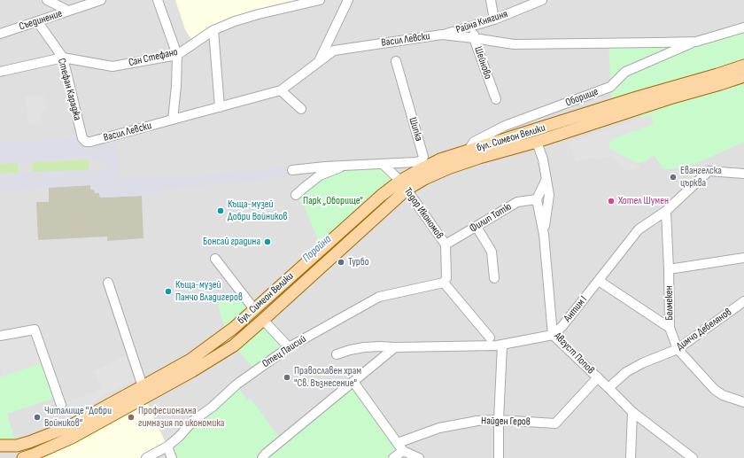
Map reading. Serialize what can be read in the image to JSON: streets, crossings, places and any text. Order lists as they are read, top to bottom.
{
  "streets": {
    "main road": ["бул. Симеон Велики"],
    "street": [
      "Съединение",
      "Райна Княгиня",
      "Васил Левски",
      "Сан Стефано",
      "Шейново",
      "Стефан Караджа",
      "Оборище",
      "Шипка",
      "Тодор Икономов",
      "Филип Тотю",
      "Белмекен",
      "Антим I",
      "Димчо Дебелянов",
      "Отец Паисий",
      "Август Попов",
      "Найден Геров"
    ]
  },
  "crossings": [
    ["Съединение", "Стефан Караджа"],
    ["Райна Княгиня", "Васил Левски"],
    ["Райна Княгиня", "Шейново"],
    ["Васил Левски", "Шейново"],
    ["Васил Левски", "Стефан Караджа"],
    ["Васил Левски", "Оборище"],
    ["Сан Стефано", "Стефан Караджа"],
    ["Оборище", "бул. Симеон Велики"],
    ["Шипка", "Тодор Икономов"],
    ["бул. Симеон Велики", "Тодор Икономов"],
    ["Тодор Икономов", "Филип Тотю"],
    ["Тодор Икономов", "Отец Паисий"],
    ["Белмекен", "Антим I"],
    ["Белмекен", "Димчо Дебелянов"],
    ["Антим I", "Август Попов"],
    ["Димчо Дебелянов", "Август Попов"],
    ["Август Попов", "Найден Геров"]
  ],
  "water": ["Поройна"],
  "parks": ["Парк „Оборище“"],
  "places": [
    "Евангелска църква",
    "Хотел Шумен",
    "Къща-музей Добри Войников",
    "Бонсай градина",
    "Турбо",
    "Къща-музей Панчо Владигеров",
    "Православен храм \"Св. Възнесение\"",
    "Читалище \"Добри Войников\"",
    "Професионална гимназия по икономика"
  ]
}
